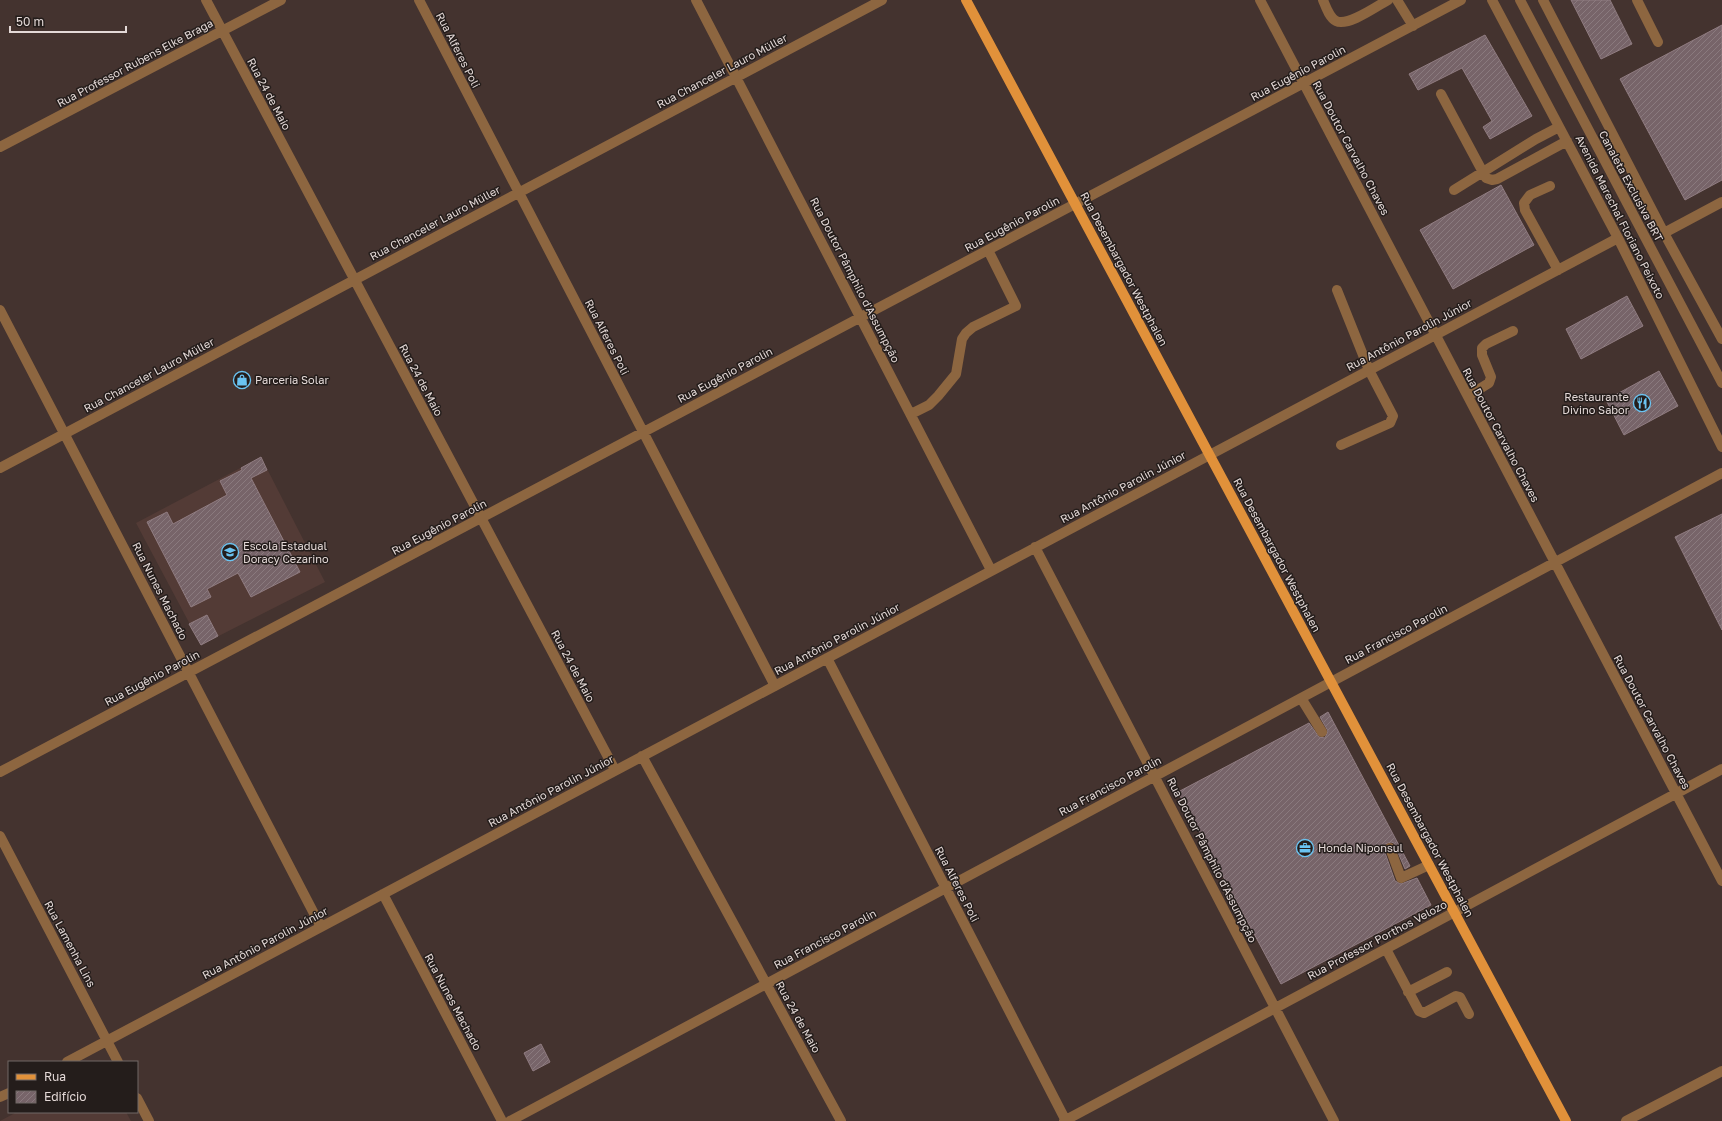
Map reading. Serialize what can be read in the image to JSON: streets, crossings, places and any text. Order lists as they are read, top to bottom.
{
  "streets": {
    "main road": ["Rua Desembargador Westphalen"],
    "street": [
      "Rua Alferes Poli",
      "Rua Professor Rubens Elke Braga",
      "Rua Chanceler Lauro Müller",
      "Rua Eugênio Parolin",
      "Rua 24 de Maio",
      "Rua Doutor Carvalho Chaves",
      "Canaleta Exclusiva BRT",
      "Avenida Marechal Floriano Peixoto",
      "Rua Doutor Pâmphilo d'Assumpção",
      "Rua Antônio Parolin Júnior",
      "Rua Nunes Machado",
      "Rua Francisco Parolin",
      "Rua Professor Porthos Velozo",
      "Rua Lamenha Lins"
    ]
  },
  "crossings": [
    ["Rua Alferes Poli", "Rua Chanceler Lauro Müller"],
    ["Rua Alferes Poli", "Rua Eugênio Parolin"],
    ["Rua Alferes Poli", "Rua Antônio Parolin Júnior"],
    ["Rua Alferes Poli", "Rua Francisco Parolin"],
    ["Rua Alferes Poli", "Rua Professor Porthos Velozo"],
    ["Rua Professor Rubens Elke Braga", "Rua 24 de Maio"],
    ["Rua Chanceler Lauro Müller", "Rua 24 de Maio"],
    ["Rua Chanceler Lauro Müller", "Rua Doutor Pâmphilo d'Assumpção"],
    ["Rua Chanceler Lauro Müller", "Rua Nunes Machado"],
    ["Rua Eugênio Parolin", "Rua 24 de Maio"],
    ["Rua Eugênio Parolin", "Rua Doutor Carvalho Chaves"],
    ["Rua Eugênio Parolin", "Rua Desembargador Westphalen"],
    ["Rua Eugênio Parolin", "Rua Doutor Pâmphilo d'Assumpção"],
    ["Rua Eugênio Parolin", "Rua Nunes Machado"],
    ["Rua 24 de Maio", "Rua Antônio Parolin Júnior"],
    ["Rua 24 de Maio", "Rua Francisco Parolin"],
    ["Rua Doutor Carvalho Chaves", "Rua Antônio Parolin Júnior"],
    ["Rua Doutor Carvalho Chaves", "Rua Francisco Parolin"],
    ["Rua Doutor Carvalho Chaves", "Rua Professor Porthos Velozo"],
    ["Avenida Marechal Floriano Peixoto", "Rua Antônio Parolin Júnior"],
    ["Rua Desembargador Westphalen", "Rua Antônio Parolin Júnior"],
    ["Rua Desembargador Westphalen", "Rua Francisco Parolin"],
    ["Rua Desembargador Westphalen", "Rua Professor Porthos Velozo"],
    ["Rua Doutor Pâmphilo d'Assumpção", "Rua Antônio Parolin Júnior"],
    ["Rua Doutor Pâmphilo d'Assumpção", "Rua Francisco Parolin"],
    ["Rua Doutor Pâmphilo d'Assumpção", "Rua Professor Porthos Velozo"],
    ["Rua Antônio Parolin Júnior", "Rua Nunes Machado"],
    ["Rua Antônio Parolin Júnior", "Rua Lamenha Lins"]
  ],
  "places": {
    "shop": ["Parceria Solar"],
    "restaurant": ["Restaurante Divino Sabor"],
    "school or university": ["Escola Estadual Doracy Cezarino"],
    "office": ["Honda Niponsul"]
  },
  "legend": ["Rua", "Edifício"],
  "scale_bar": "50 m"
}
